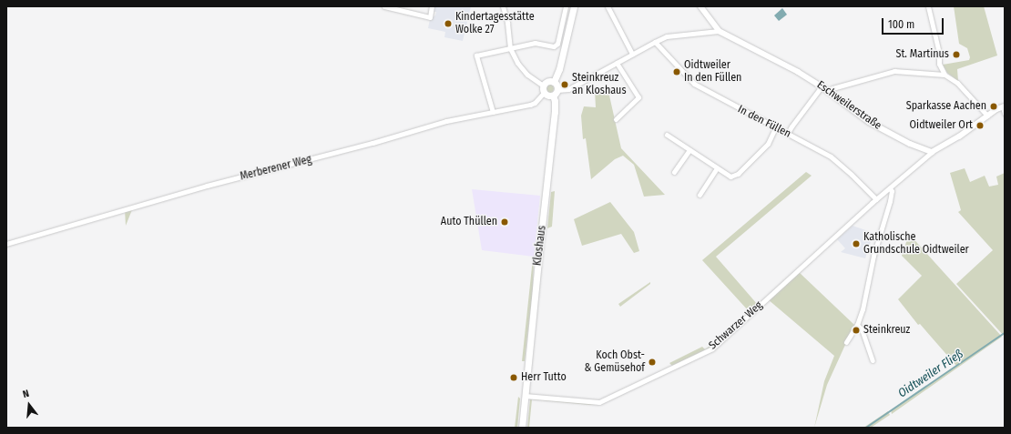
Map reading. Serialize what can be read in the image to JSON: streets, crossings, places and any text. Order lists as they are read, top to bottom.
{
  "streets": {
    "main road": ["Kloshaus"],
    "street": [
      "Eschweilerstraße",
      "In den Füllen",
      "Merberener Weg",
      "Schwarzer Weg"
    ]
  },
  "crossings": [
    ["Eschweilerstraße", "Schwarzer Weg"],
    ["In den Füllen", "Schwarzer Weg"],
    ["Merberener Weg", "Kloshaus"],
    ["Kloshaus", "Schwarzer Weg"]
  ],
  "water": ["Oidtweiler Fließ"],
  "places": [
    "Kindertagesstätte Wolke 27",
    "St. Martinus",
    "Oidtweiler In den Füllen",
    "Steinkreuz an Kloshaus",
    "Sparkasse Aachen",
    "Oidtweiler Ort",
    "Auto Thüllen",
    "Katholische Grundschule Oidtweiler",
    "Steinkreuz",
    "Koch Obst- & Gemüsehof",
    "Herr Tutto"
  ],
  "scale_bar": "100 m",
  "north": "top"
}
